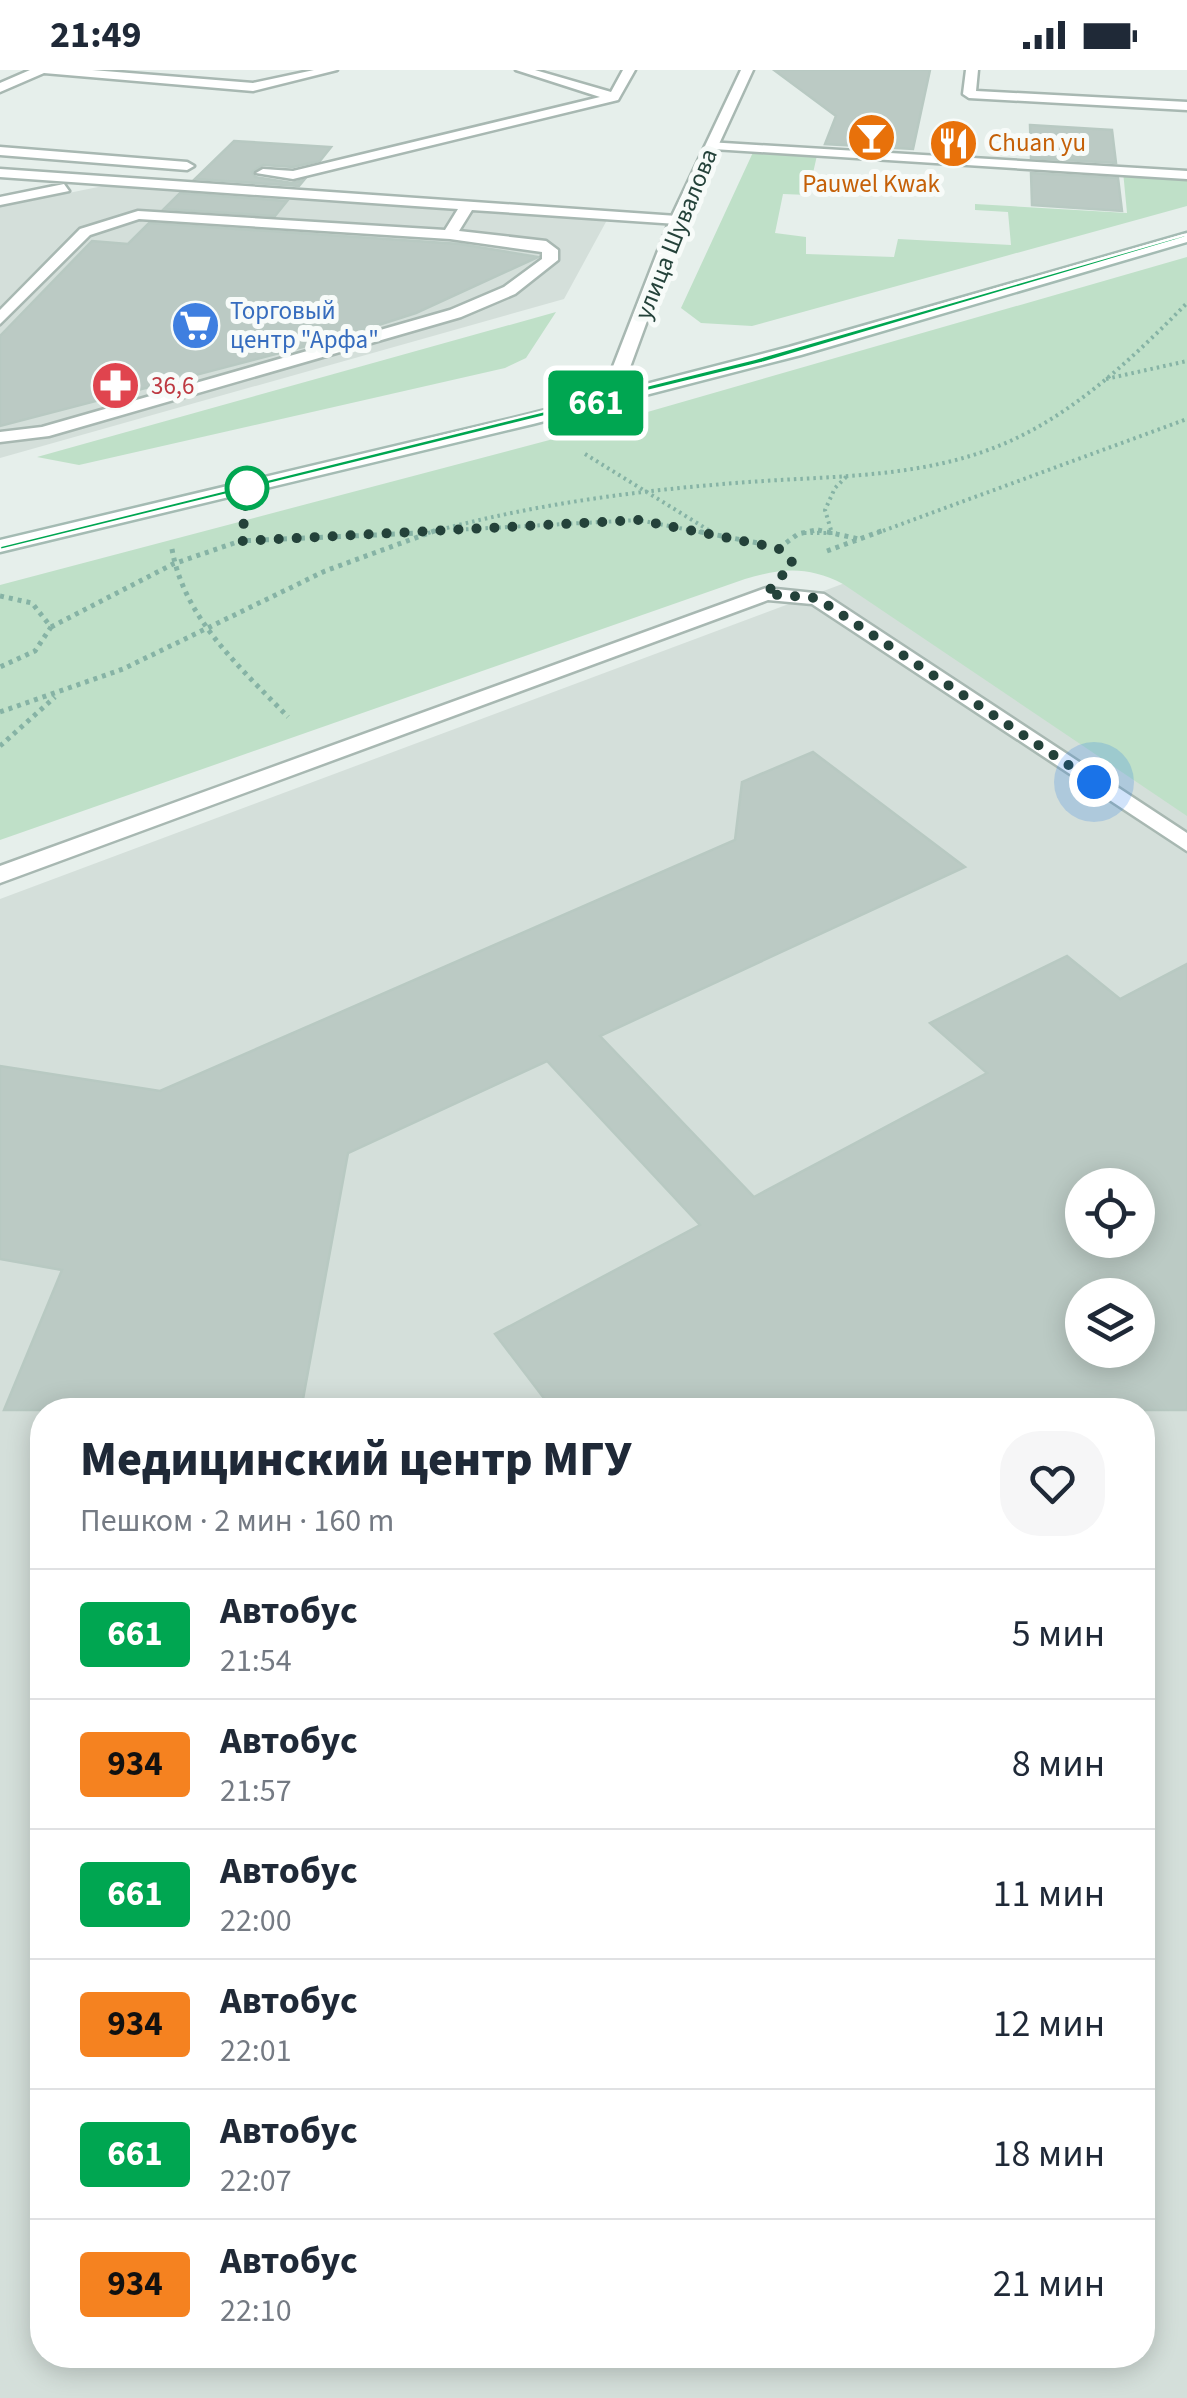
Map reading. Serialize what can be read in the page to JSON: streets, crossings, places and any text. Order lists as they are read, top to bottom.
{
  "streets": {
    "street": ["улица Шувалова"]
  },
  "places": {
    "bar": ["Pauwel Kwak"],
    "restaurant": ["Chuan yu"],
    "supermarket": ["Торговый центр \"Арфа\""],
    "pharmacy": ["36,6"]
  },
  "lines": ["bus line 661"],
  "page": {
    "status": "21:49",
    "on_map": "661",
    "heading": ["Медицинский центр МГУ", "Пешком · 2 мин · 160 m"],
    "list": [
      {
        "mark": "661",
        "name": "Автобус",
        "note": "21:54",
        "value": "5 мин"
      },
      {
        "mark": "934",
        "name": "Автобус",
        "note": "21:57",
        "value": "8 мин"
      },
      {
        "mark": "661",
        "name": "Автобус",
        "note": "22:00",
        "value": "11 мин"
      },
      {
        "mark": "934",
        "name": "Автобус",
        "note": "22:01",
        "value": "12 мин"
      },
      {
        "mark": "661",
        "name": "Автобус",
        "note": "22:07",
        "value": "18 мин"
      },
      {
        "mark": "934",
        "name": "Автобус",
        "note": "22:10",
        "value": "21 мин"
      }
    ]
  }
}
